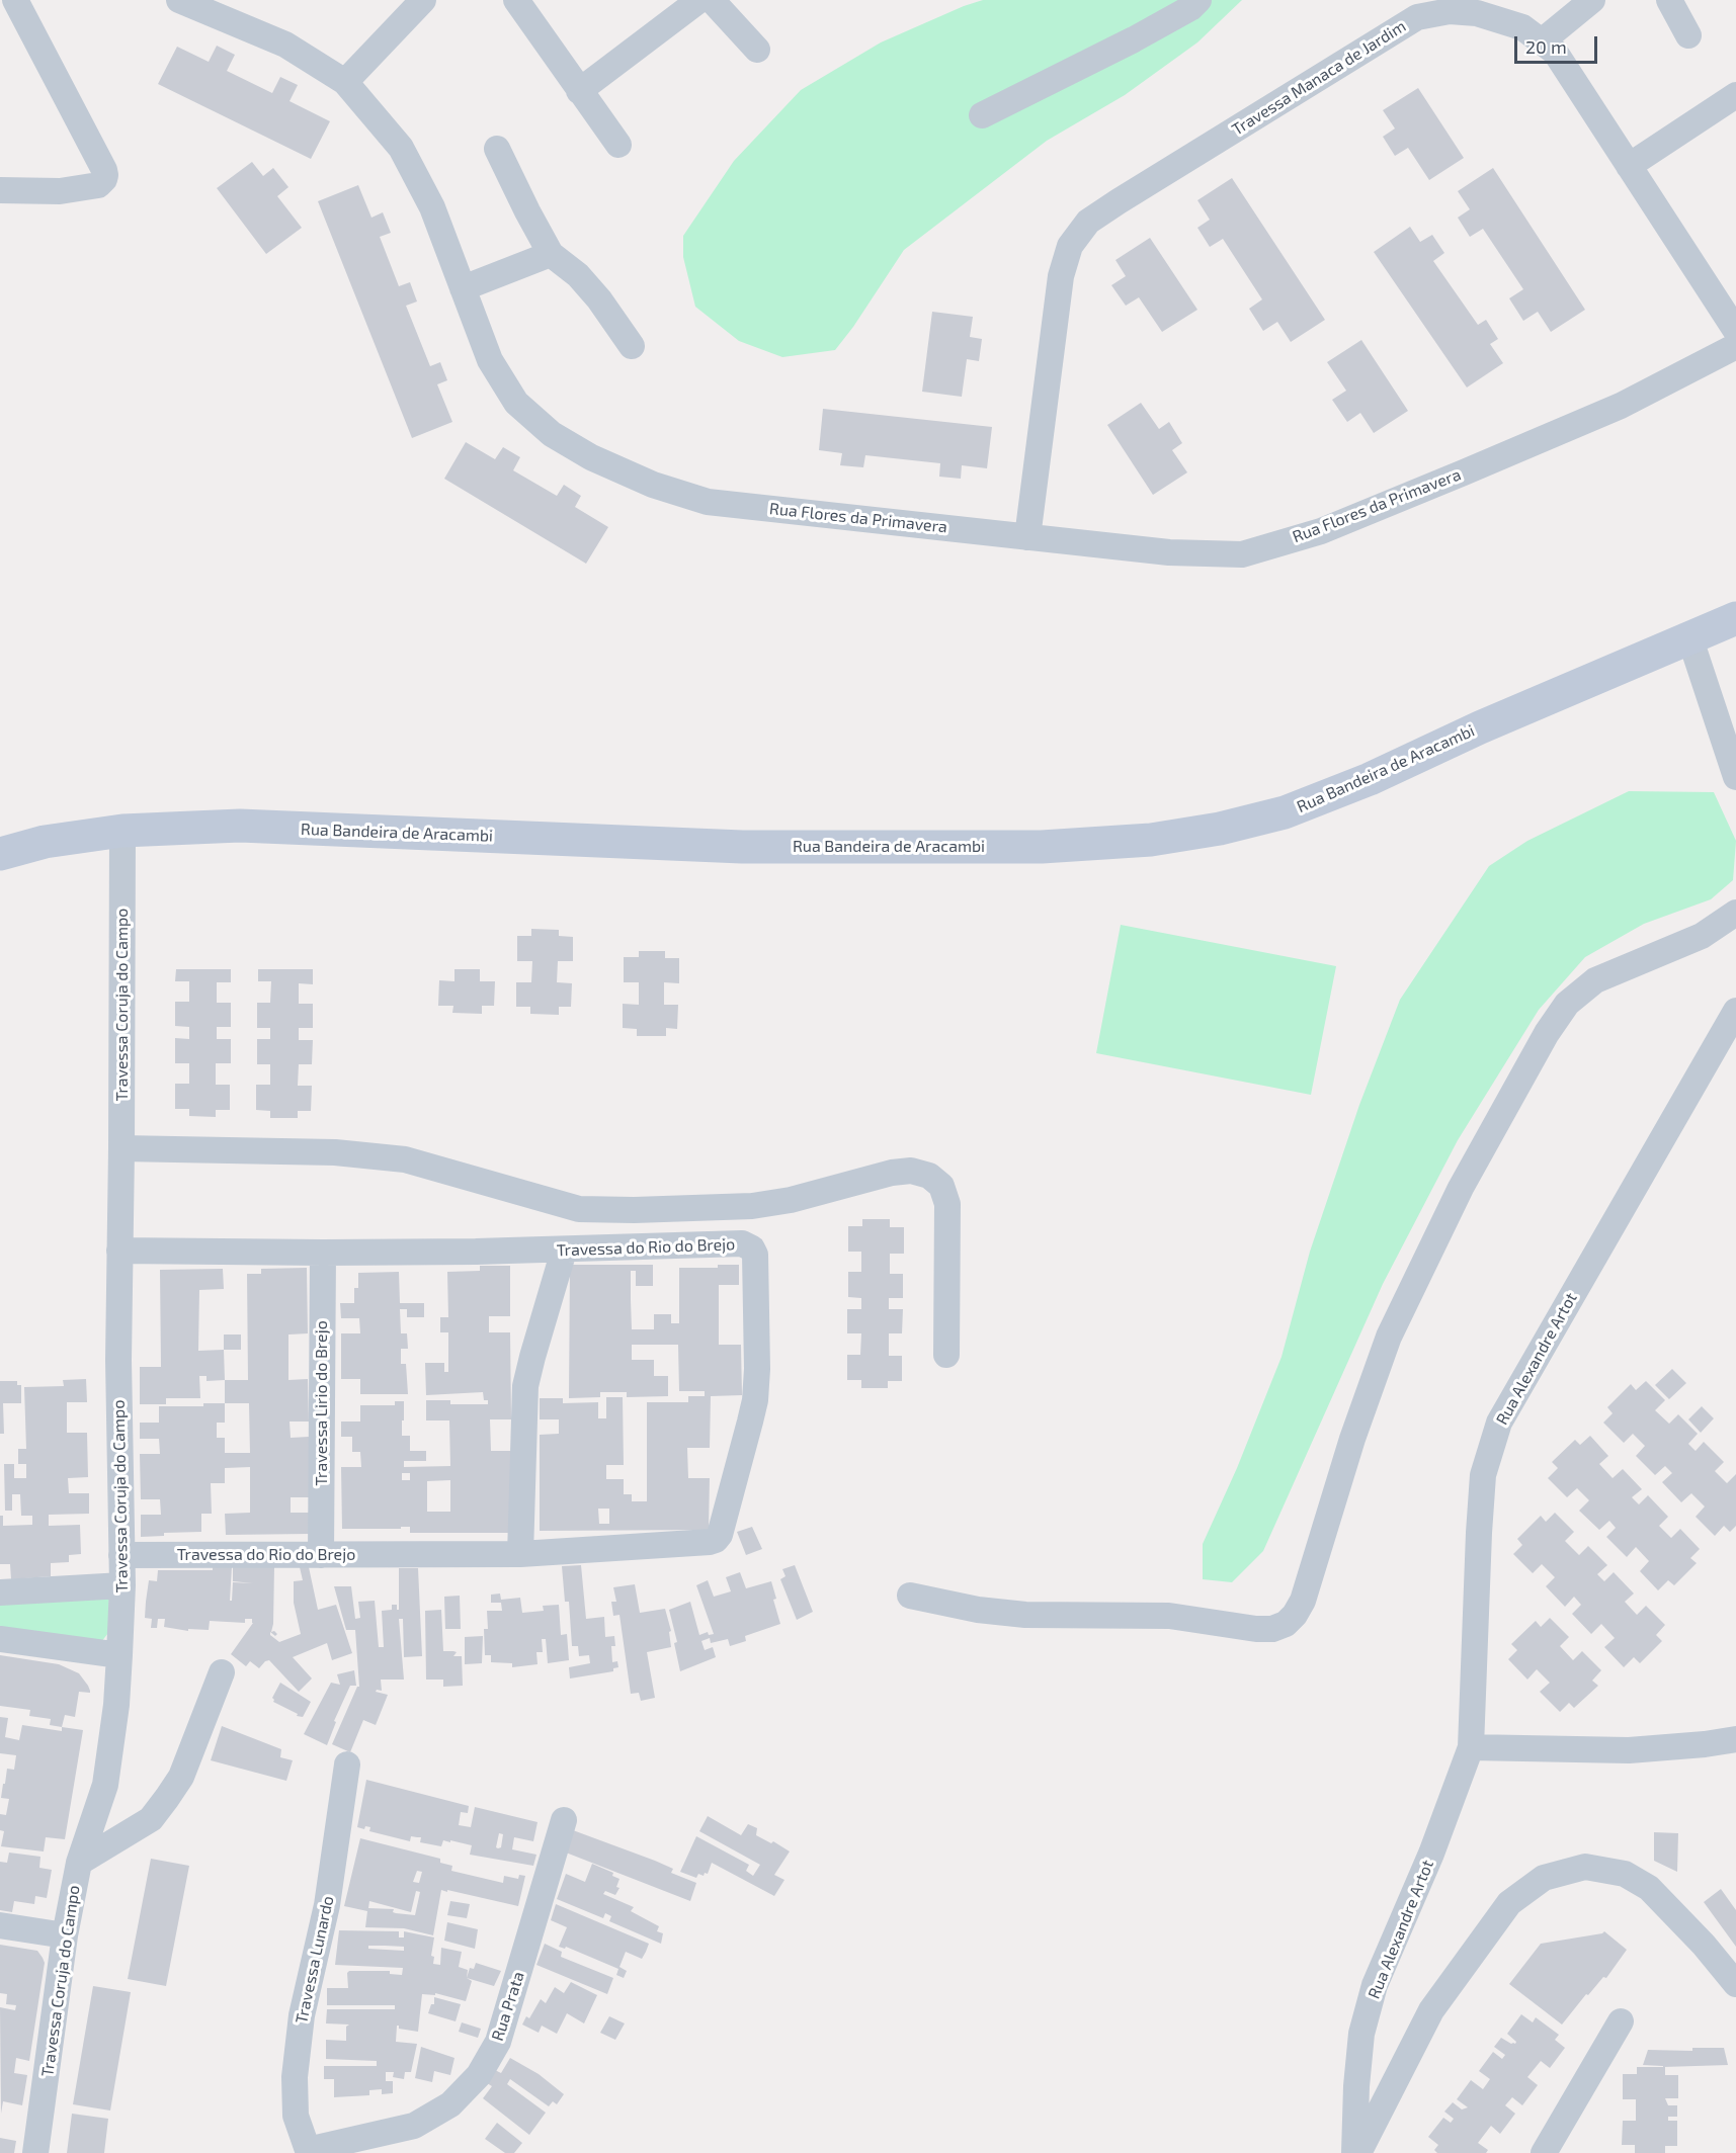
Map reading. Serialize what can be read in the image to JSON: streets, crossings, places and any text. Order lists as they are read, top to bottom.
{
  "streets": {
    "main road": ["Rua Bandeira de Aracambi"],
    "street": [
      "Travessa Manaca de Jardim",
      "Rua Flores da Primavera",
      "Travessa Coruja do Campo",
      "Travessa do Rio do Brejo",
      "Rua Alexandre Artot",
      "Travessa Lirio do Brejo",
      "Travessa Lunardo",
      "Rua Prata"
    ]
  },
  "crossings": [
    ["Travessa Manaca de Jardim", "Rua Flores da Primavera"],
    ["Rua Bandeira de Aracambi", "Travessa Coruja do Campo"],
    ["Travessa Coruja do Campo", "Travessa do Rio do Brejo"],
    ["Travessa do Rio do Brejo", "Travessa Lirio do Brejo"],
    ["Travessa Lunardo", "Rua Prata"]
  ],
  "scale_bar": "20 m"
}
